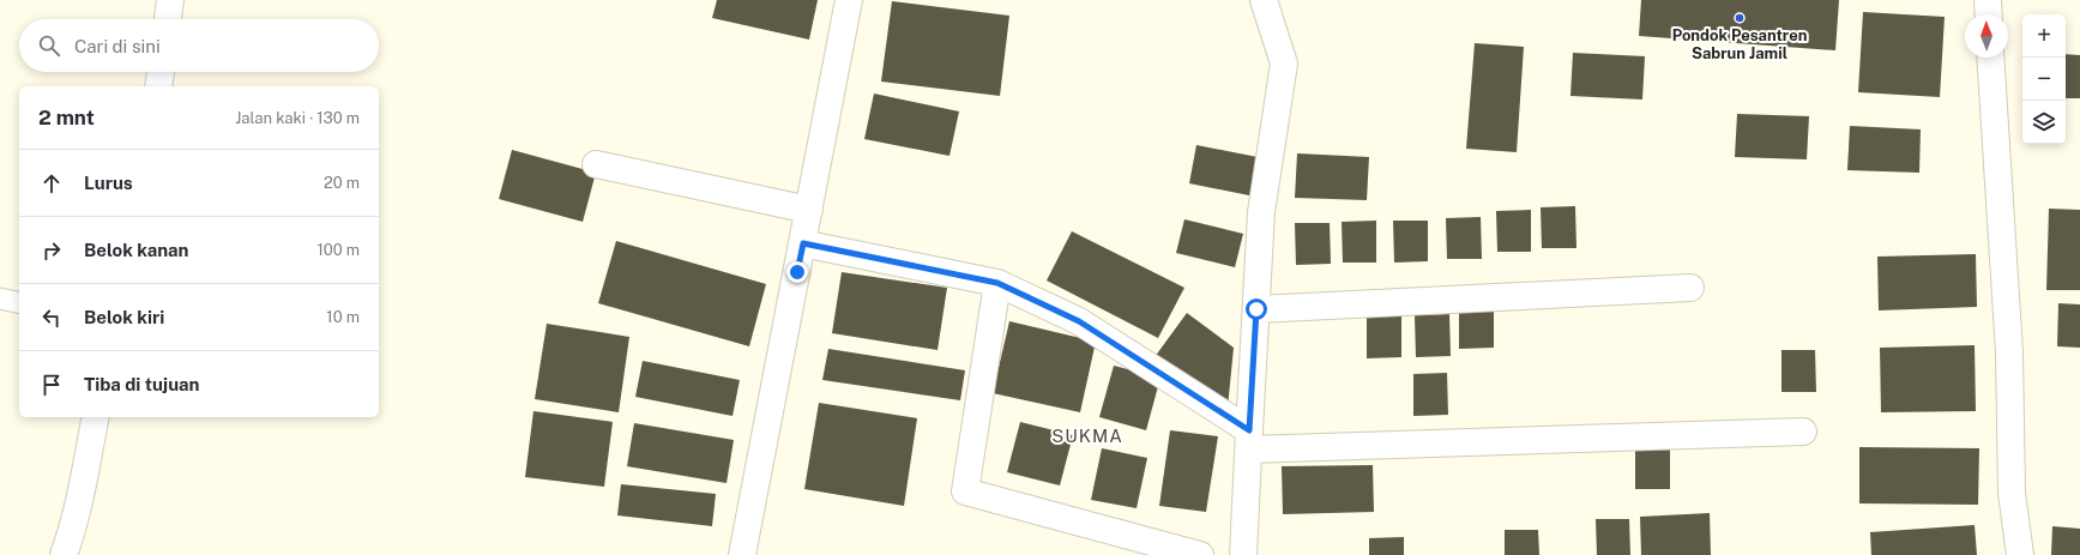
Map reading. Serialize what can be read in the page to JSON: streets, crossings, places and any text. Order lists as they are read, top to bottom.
{
  "districts": ["SUKMA"],
  "places": ["Pondok Pesantren Sabrun Jamil"],
  "north": "top",
  "page": {
    "map_buttons": ["+", "−"],
    "search": "Cari di sini",
    "heading": ["2 mnt", "Jalan kaki · 130 m"],
    "list": [
      ["Lurus", "20 m"],
      ["Belok kanan", "100 m"],
      ["Belok kiri", "10 m"],
      "Tiba di tujuan"
    ]
  }
}
